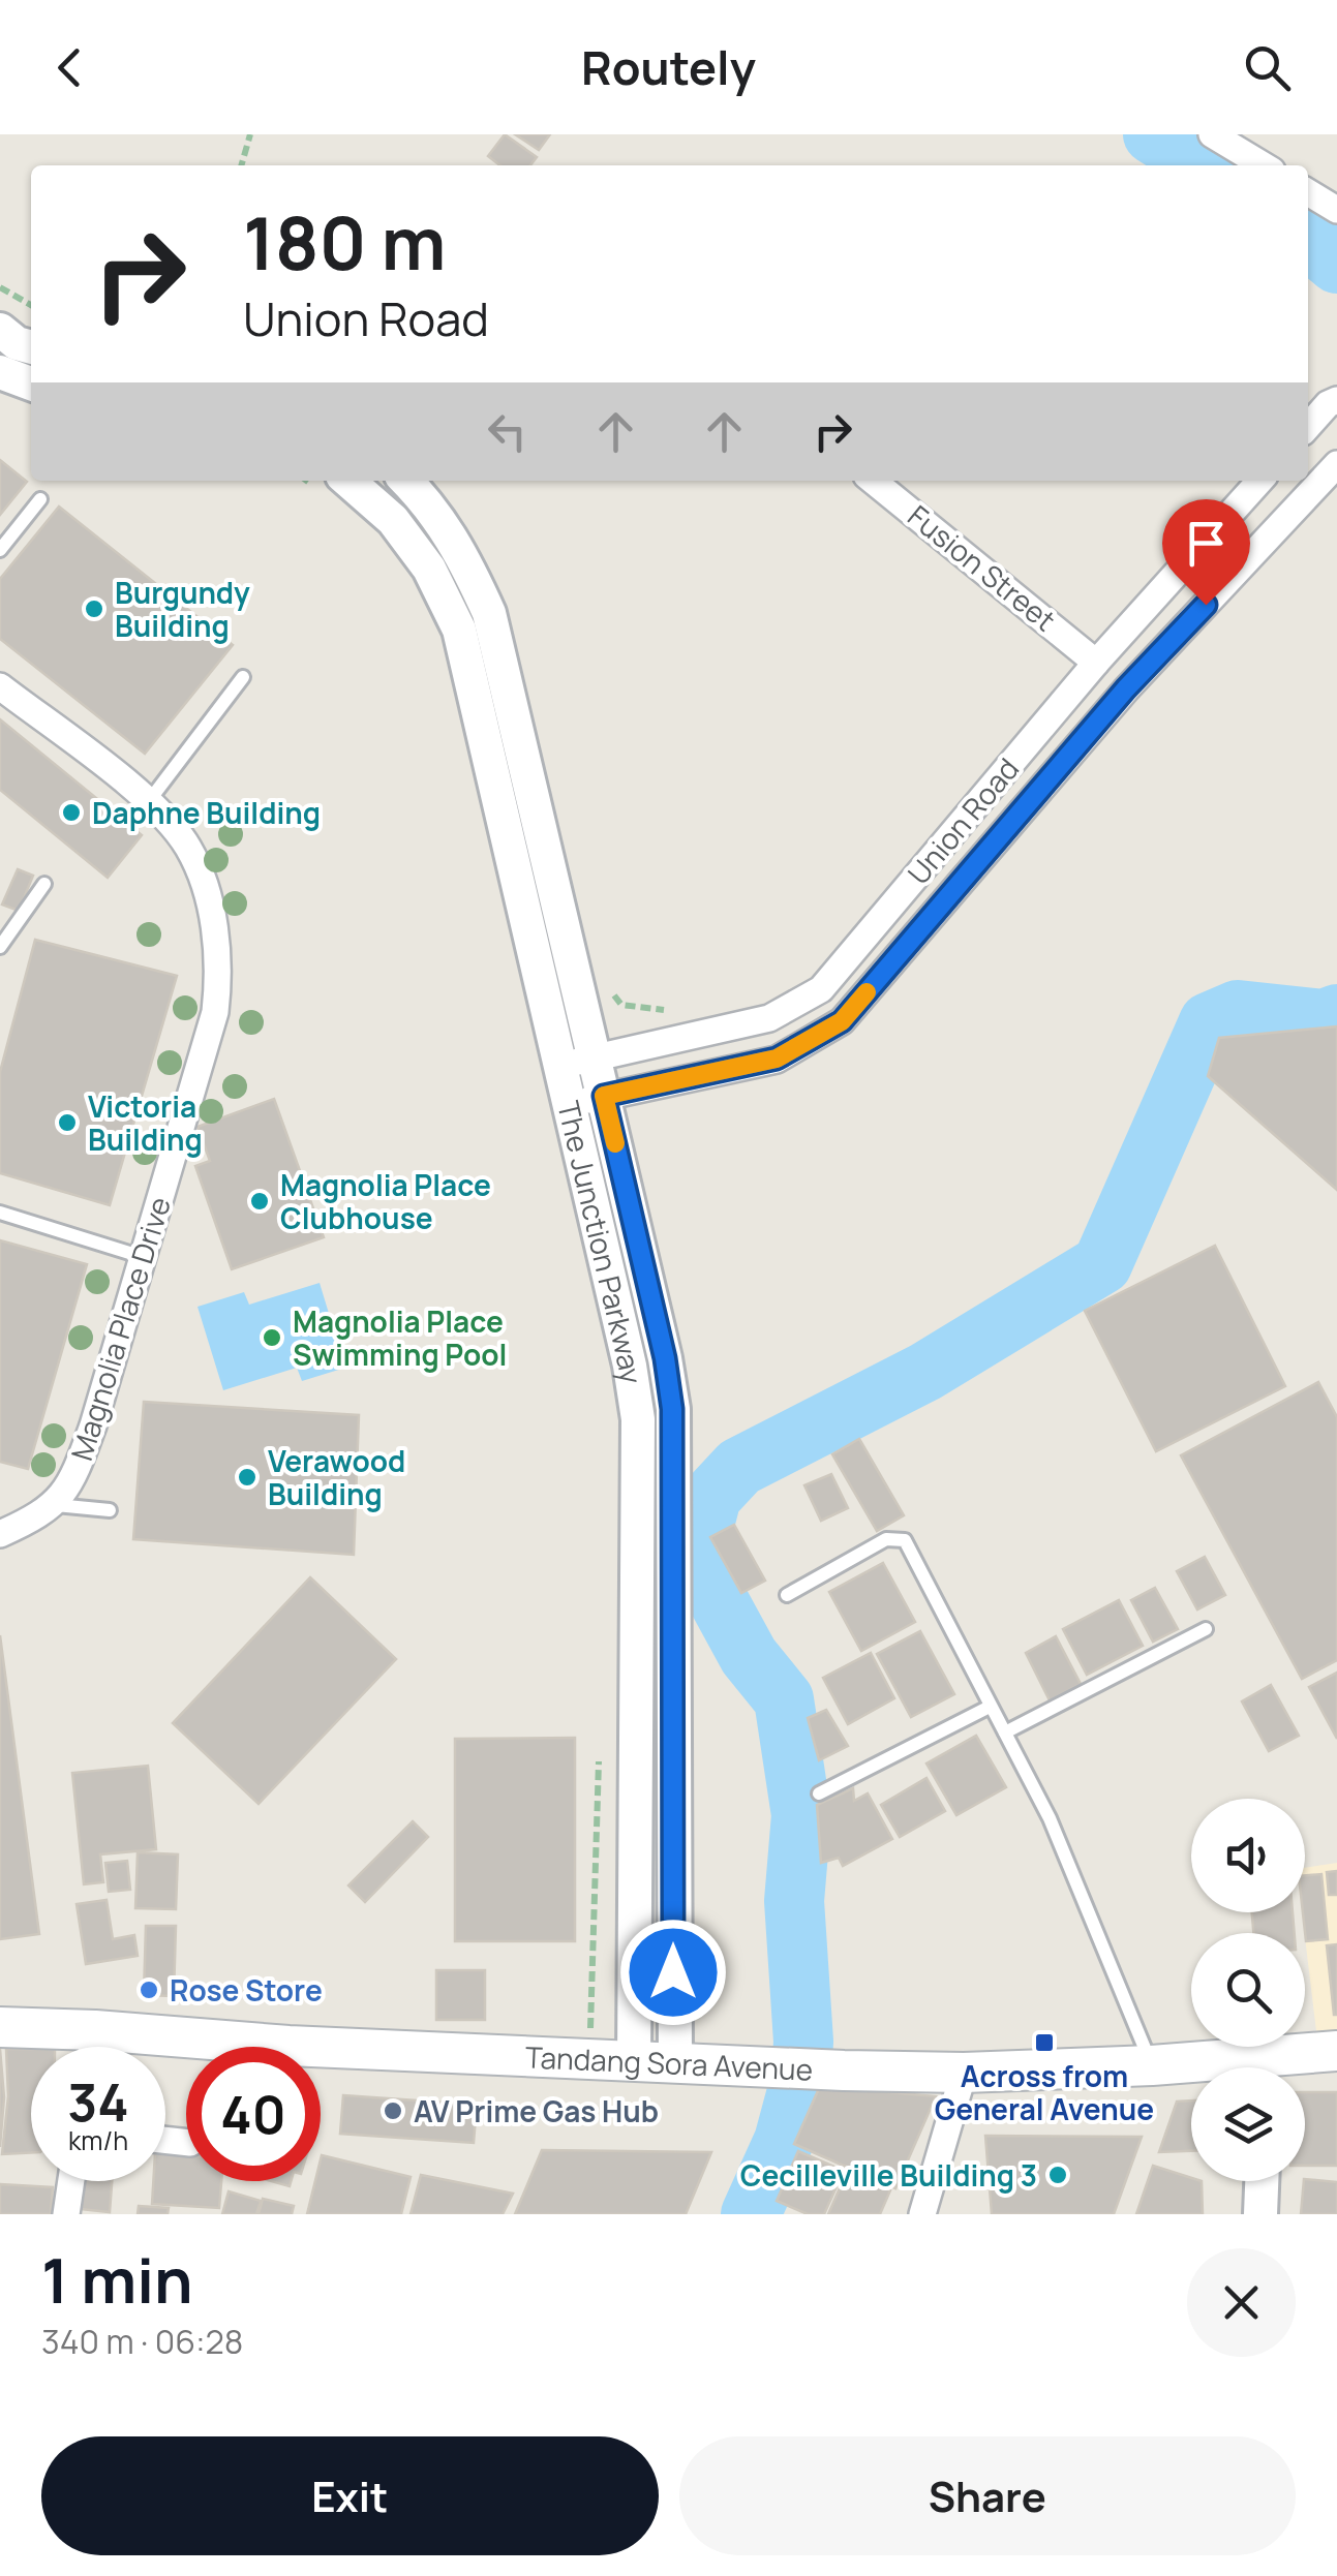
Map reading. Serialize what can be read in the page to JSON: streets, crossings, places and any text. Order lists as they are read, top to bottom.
{
  "streets": {
    "main road": ["Tandang Sora Avenue"],
    "street": [
      "Fusion Street",
      "Union Road",
      "The Junction Parkway",
      "Magnolia Place Drive"
    ]
  },
  "crossings": [
    ["Fusion Street", "Union Road"],
    ["Union Road", "The Junction Parkway"],
    ["The Junction Parkway", "Tandang Sora Avenue"]
  ],
  "places": {
    "other": [
      "Burgundy Building",
      "Daphne Building",
      "Victoria Building",
      "Magnolia Place Clubhouse",
      "Magnolia Place Swimming Pool",
      "Verawood Building",
      "Rose Store",
      "AV Prime Gas Hub",
      "Cecilleville Building 3"
    ],
    "transit": ["Across from General Avenue"]
  },
  "page": {
    "header": "Routely",
    "turn": ["180 m", "Union Road"],
    "speed": "34 km/h",
    "limit": "40",
    "heading": ["1 min", "340 m · 06:28"],
    "buttons": ["Exit", "Share"]
  }
}
